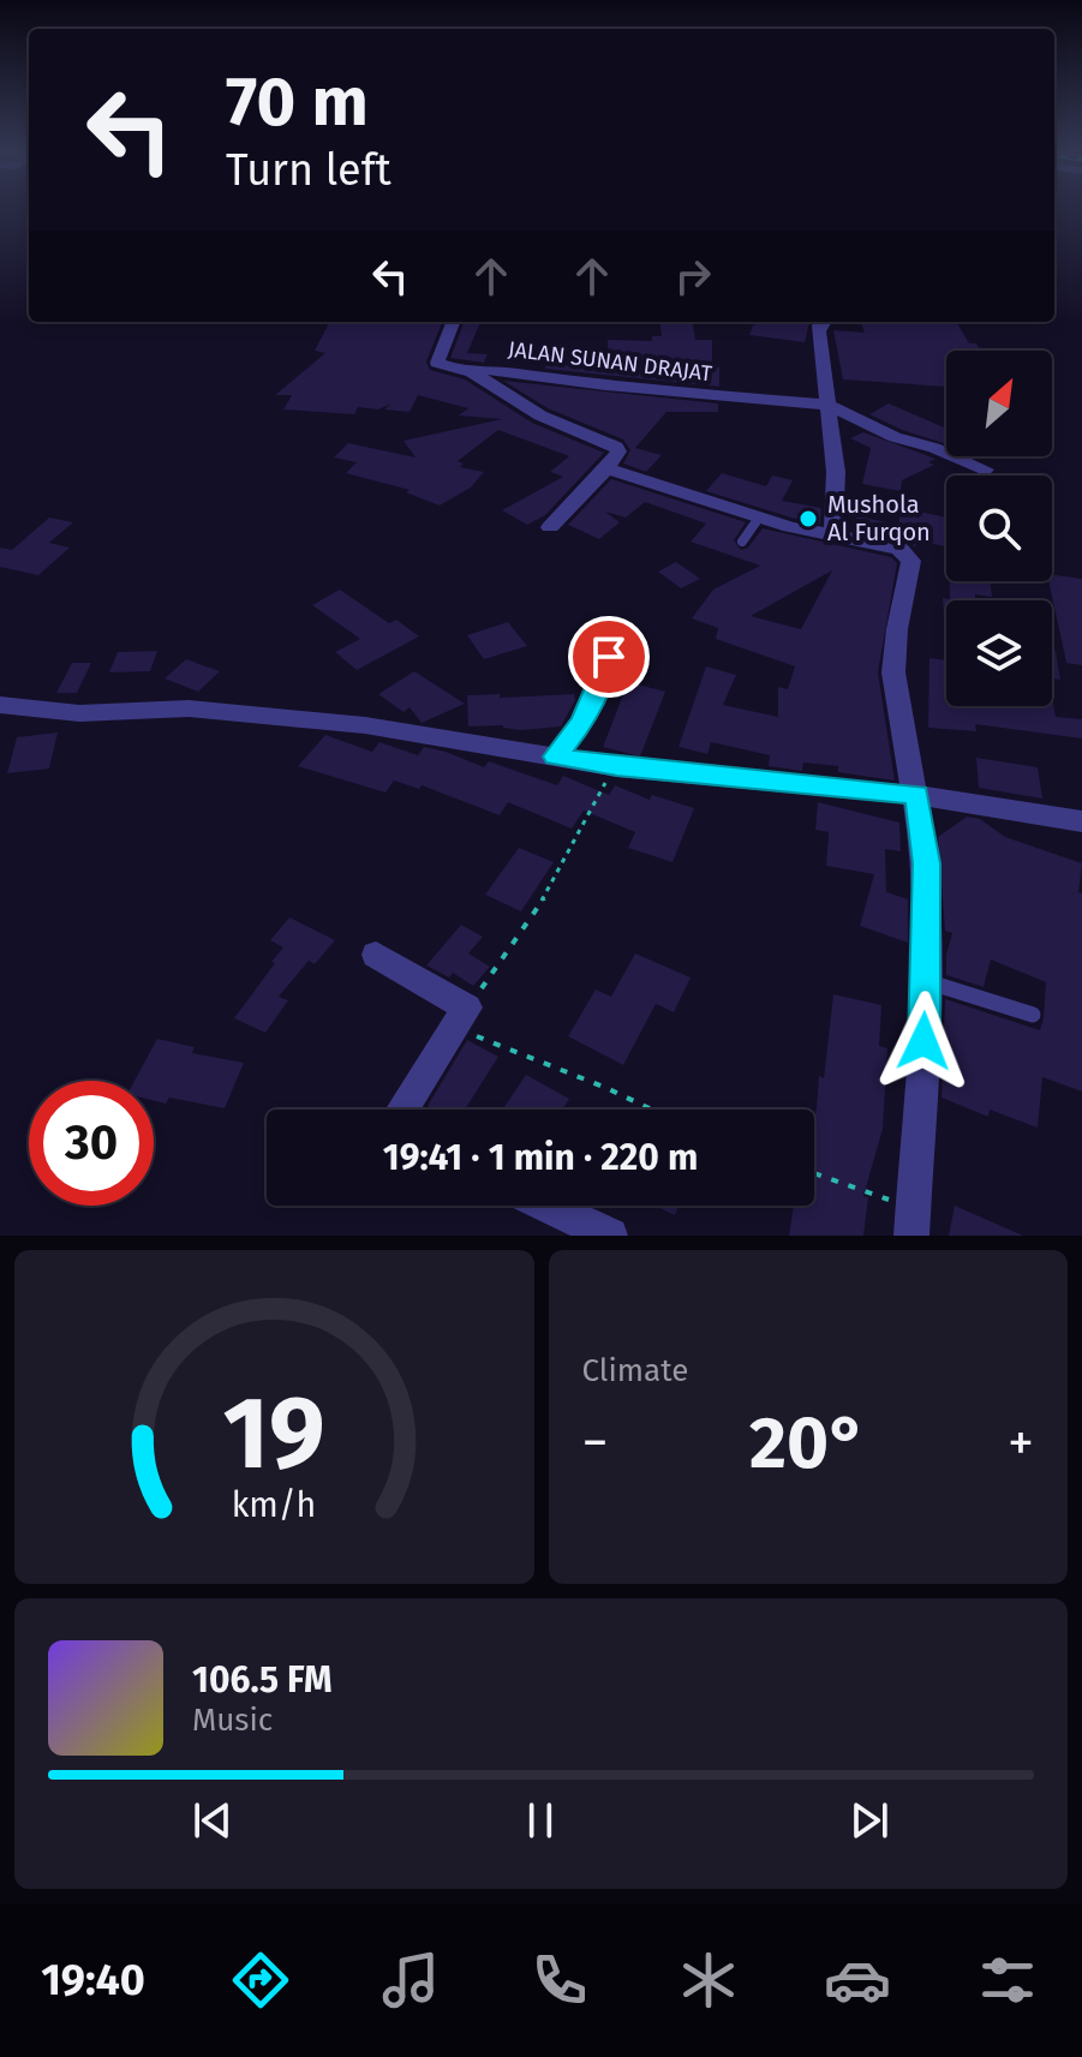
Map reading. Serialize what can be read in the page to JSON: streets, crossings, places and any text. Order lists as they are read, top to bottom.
{
  "streets": {
    "street": ["JALAN SUNAN DRAJAT"]
  },
  "places": ["Mushola Al Furqon"],
  "north": "top right",
  "page": {
    "turn": ["70 m", "Turn left"],
    "limit": "30",
    "trip": "19:41 · 1 min · 220 m",
    "tile": "Climate",
    "heat": ["−", "20°", "+"],
    "song": ["106.5 FM", "Music"],
    "tabs": "19:40",
    "gauge": ["19", "km/h"]
  }
}
